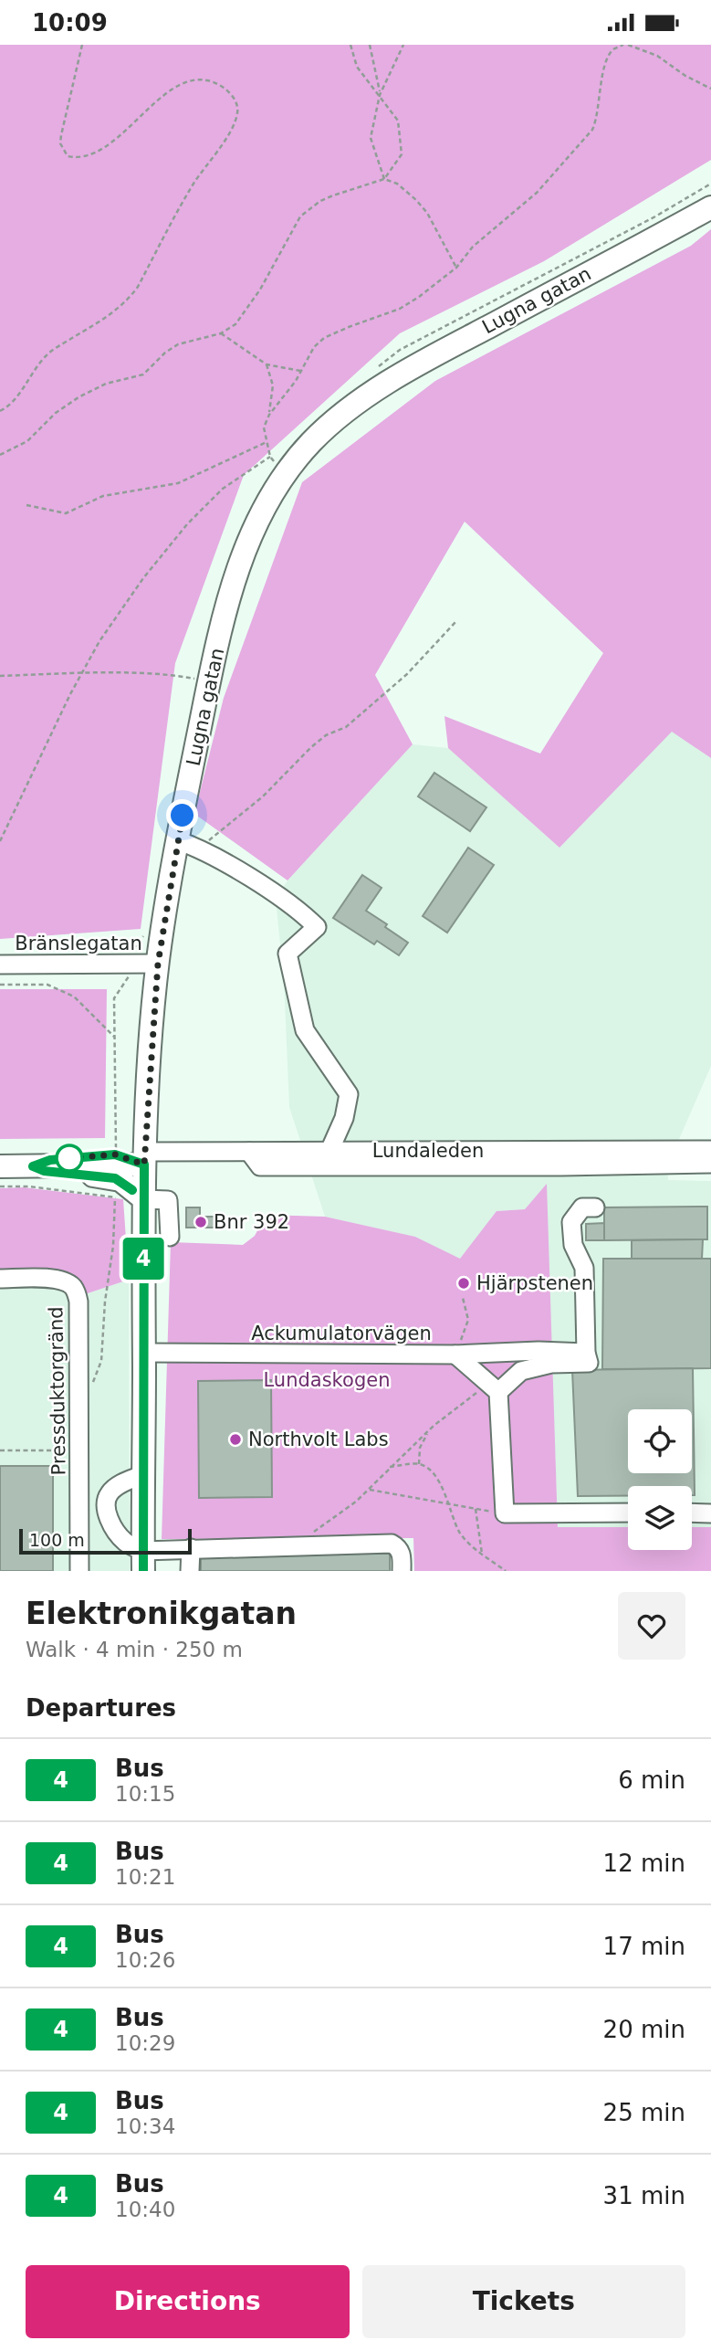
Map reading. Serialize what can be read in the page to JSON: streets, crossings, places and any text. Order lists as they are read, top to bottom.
{
  "streets": {
    "main road": ["Lugna gatan", "Lundaleden"],
    "street": ["Bränslegatan", "Ackumulatorvägen", "Pressduktorgränd"]
  },
  "crossings": [
    ["Lugna gatan", "Bränslegatan"],
    ["Lugna gatan", "Lundaleden"],
    ["Lugna gatan", "Ackumulatorvägen"]
  ],
  "parks": ["Lundaskogen"],
  "places": ["Bnr 392", "Hjärpstenen", "Northvolt Labs"],
  "lines": ["bus line 4"],
  "scale_bar": "100 m",
  "page": {
    "status": "10:09",
    "on_map": "4",
    "scale": "100 m",
    "heading": [
      ["Elektronikgatan", "Walk · 4 min · 250 m"],
      "Departures"
    ],
    "list": [
      {
        "mark": "4",
        "name": "Bus",
        "note": "10:15",
        "value": "6 min"
      },
      {
        "mark": "4",
        "name": "Bus",
        "note": "10:21",
        "value": "12 min"
      },
      {
        "mark": "4",
        "name": "Bus",
        "note": "10:26",
        "value": "17 min"
      },
      {
        "mark": "4",
        "name": "Bus",
        "note": "10:29",
        "value": "20 min"
      },
      {
        "mark": "4",
        "name": "Bus",
        "note": "10:34",
        "value": "25 min"
      },
      {
        "mark": "4",
        "name": "Bus",
        "note": "10:40",
        "value": "31 min"
      }
    ],
    "buttons": ["Directions", "Tickets"]
  }
}
